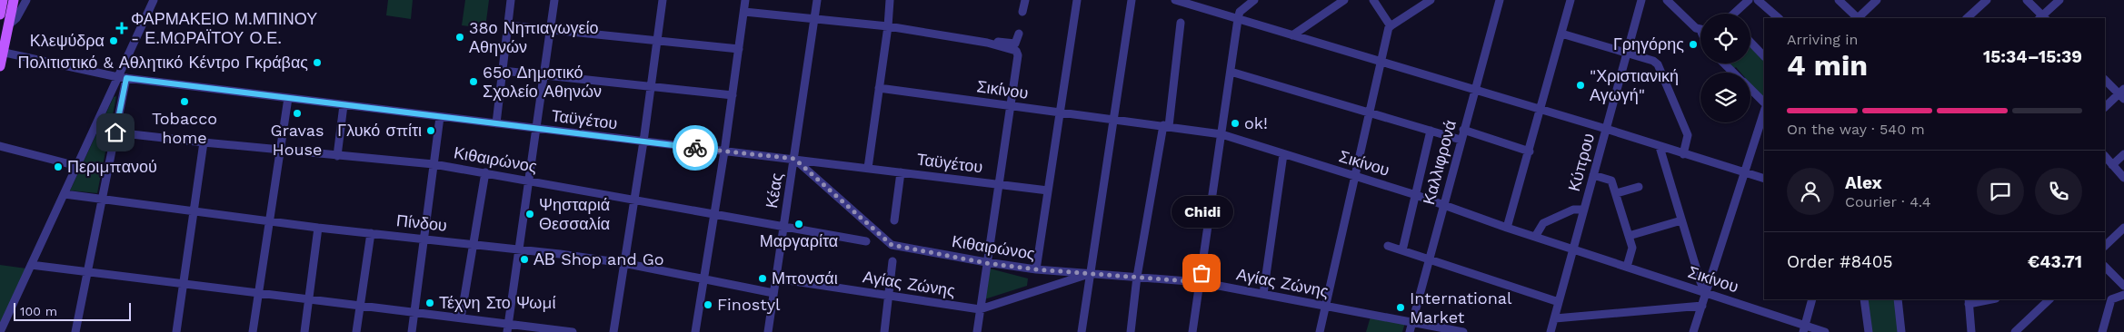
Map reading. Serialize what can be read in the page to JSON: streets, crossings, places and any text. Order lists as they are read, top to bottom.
{
  "streets": {
    "street": [
      "Σικίνου",
      "Ταϋγέτου",
      "Κιθαιρώνος",
      "Καλλιφρονά",
      "Κύπρου",
      "Κέας",
      "Πίνδου",
      "Αγίας Ζώνης"
    ]
  },
  "crossings": [
    ["Σικίνου", "Καλλιφρονά"],
    ["Σικίνου", "Κύπρου"],
    ["Ταϋγέτου", "Κιθαιρώνος"],
    ["Ταϋγέτου", "Κέας"],
    ["Κιθαιρώνος", "Κέας"],
    ["Κιθαιρώνος", "Αγίας Ζώνης"],
    ["Καλλιφρονά", "Αγίας Ζώνης"],
    ["Κέας", "Πίνδου"],
    ["Κέας", "Αγίας Ζώνης"]
  ],
  "places": {
    "health": ["ΦΑΡΜΑΚΕΙΟ Μ.ΜΠΙΝΟΥ - Ε.ΜΩΡΑΪΤΟΥ Ο.Ε."],
    "other": [
      "38ο Νηπιαγωγείο Αθηνών",
      "Κλεψύδρα",
      "Γρηγόρης",
      "Πολιτιστικό & Αθλητικό Κέντρο Γκράβας",
      "65ο Δημοτικό Σχολείο Αθηνών",
      "\"Χριστιανική Αγωγή\"",
      "Tobacco home",
      "Gravas House",
      "ok!",
      "Γλυκό σπίτι",
      "Περιμπανού",
      "Ψησταριά Θεσσαλία",
      "Μαργαρίτα",
      "ΑΒ Shop and Go",
      "Chidi",
      "Μπονσάι",
      "Τέχνη Στο Ψωμί",
      "Finostyl",
      "International Market"
    ]
  },
  "scale_bar": "100 m",
  "page": {
    "heading": ["4 min", "Arriving in", "15:34–15:39"],
    "panel": [
      "Alex",
      "Courier · 4.4",
      "Order #8405",
      "€43.71"
    ],
    "bar": "On the way · 540 m",
    "bubble": "Chidi",
    "scale": "100 m"
  }
}
